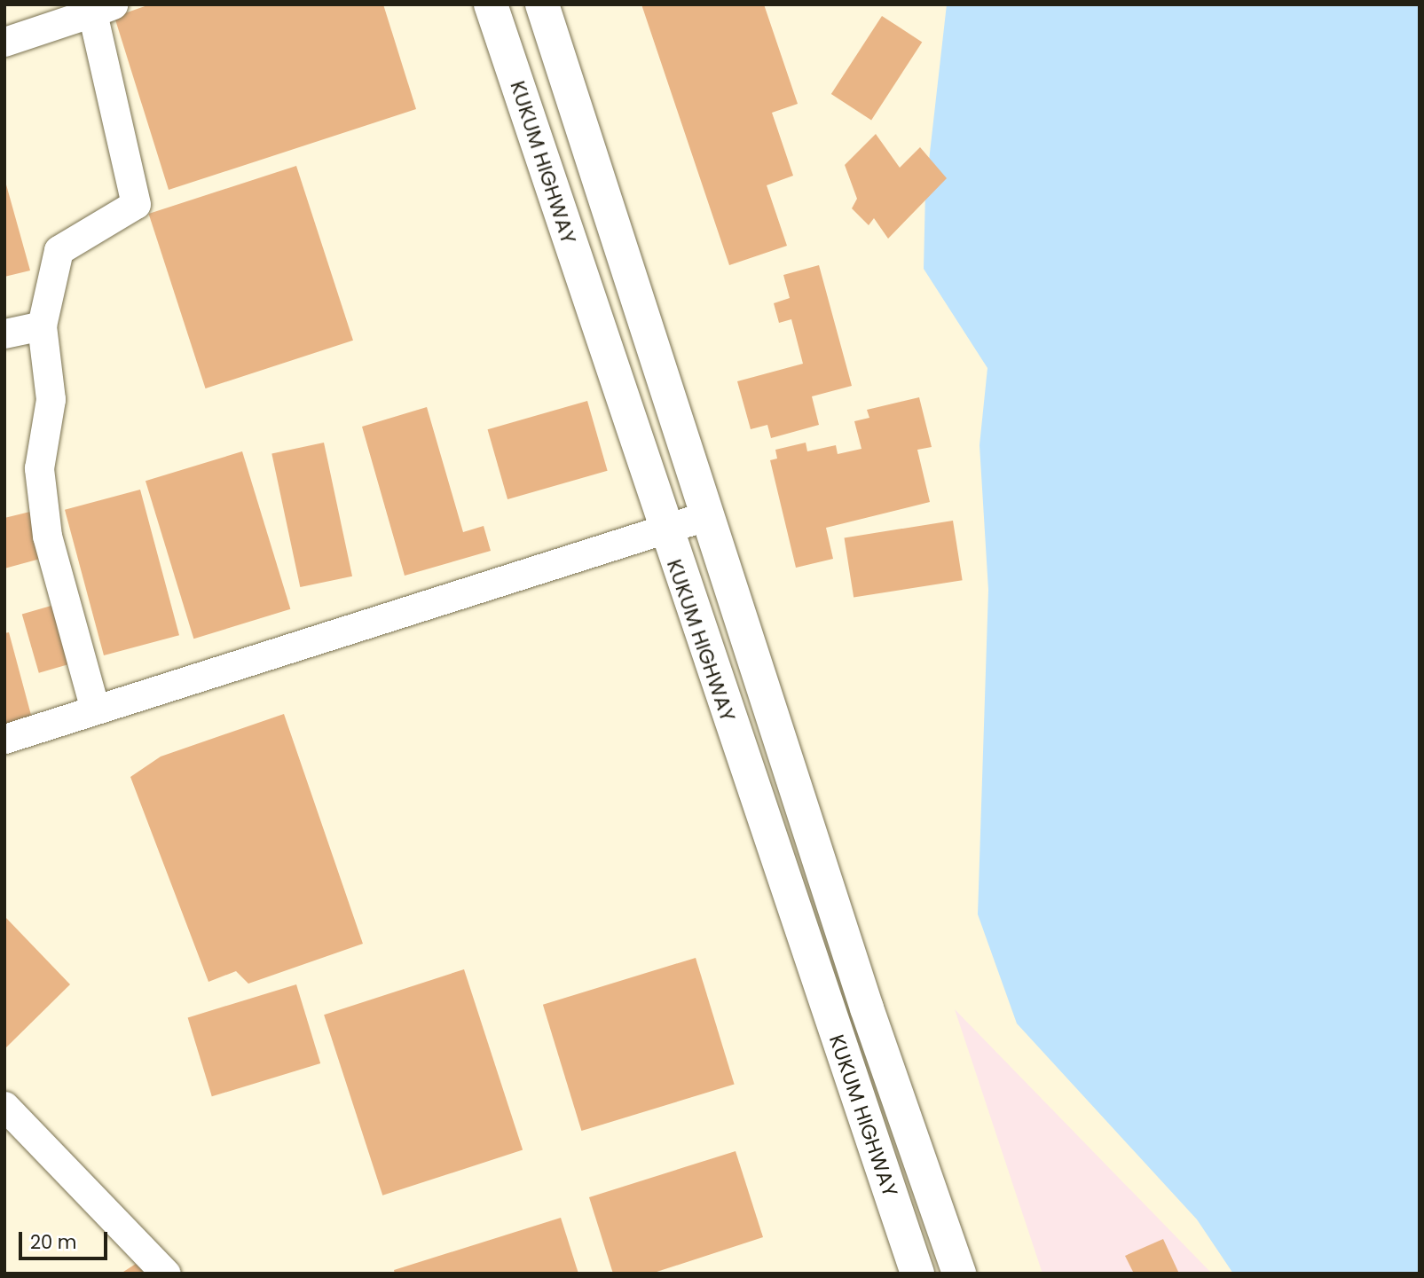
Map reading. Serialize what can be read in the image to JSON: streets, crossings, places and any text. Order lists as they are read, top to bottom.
{
  "streets": {
    "main road": ["KUKUM HIGHWAY"]
  },
  "scale_bar": "20 m"
}
